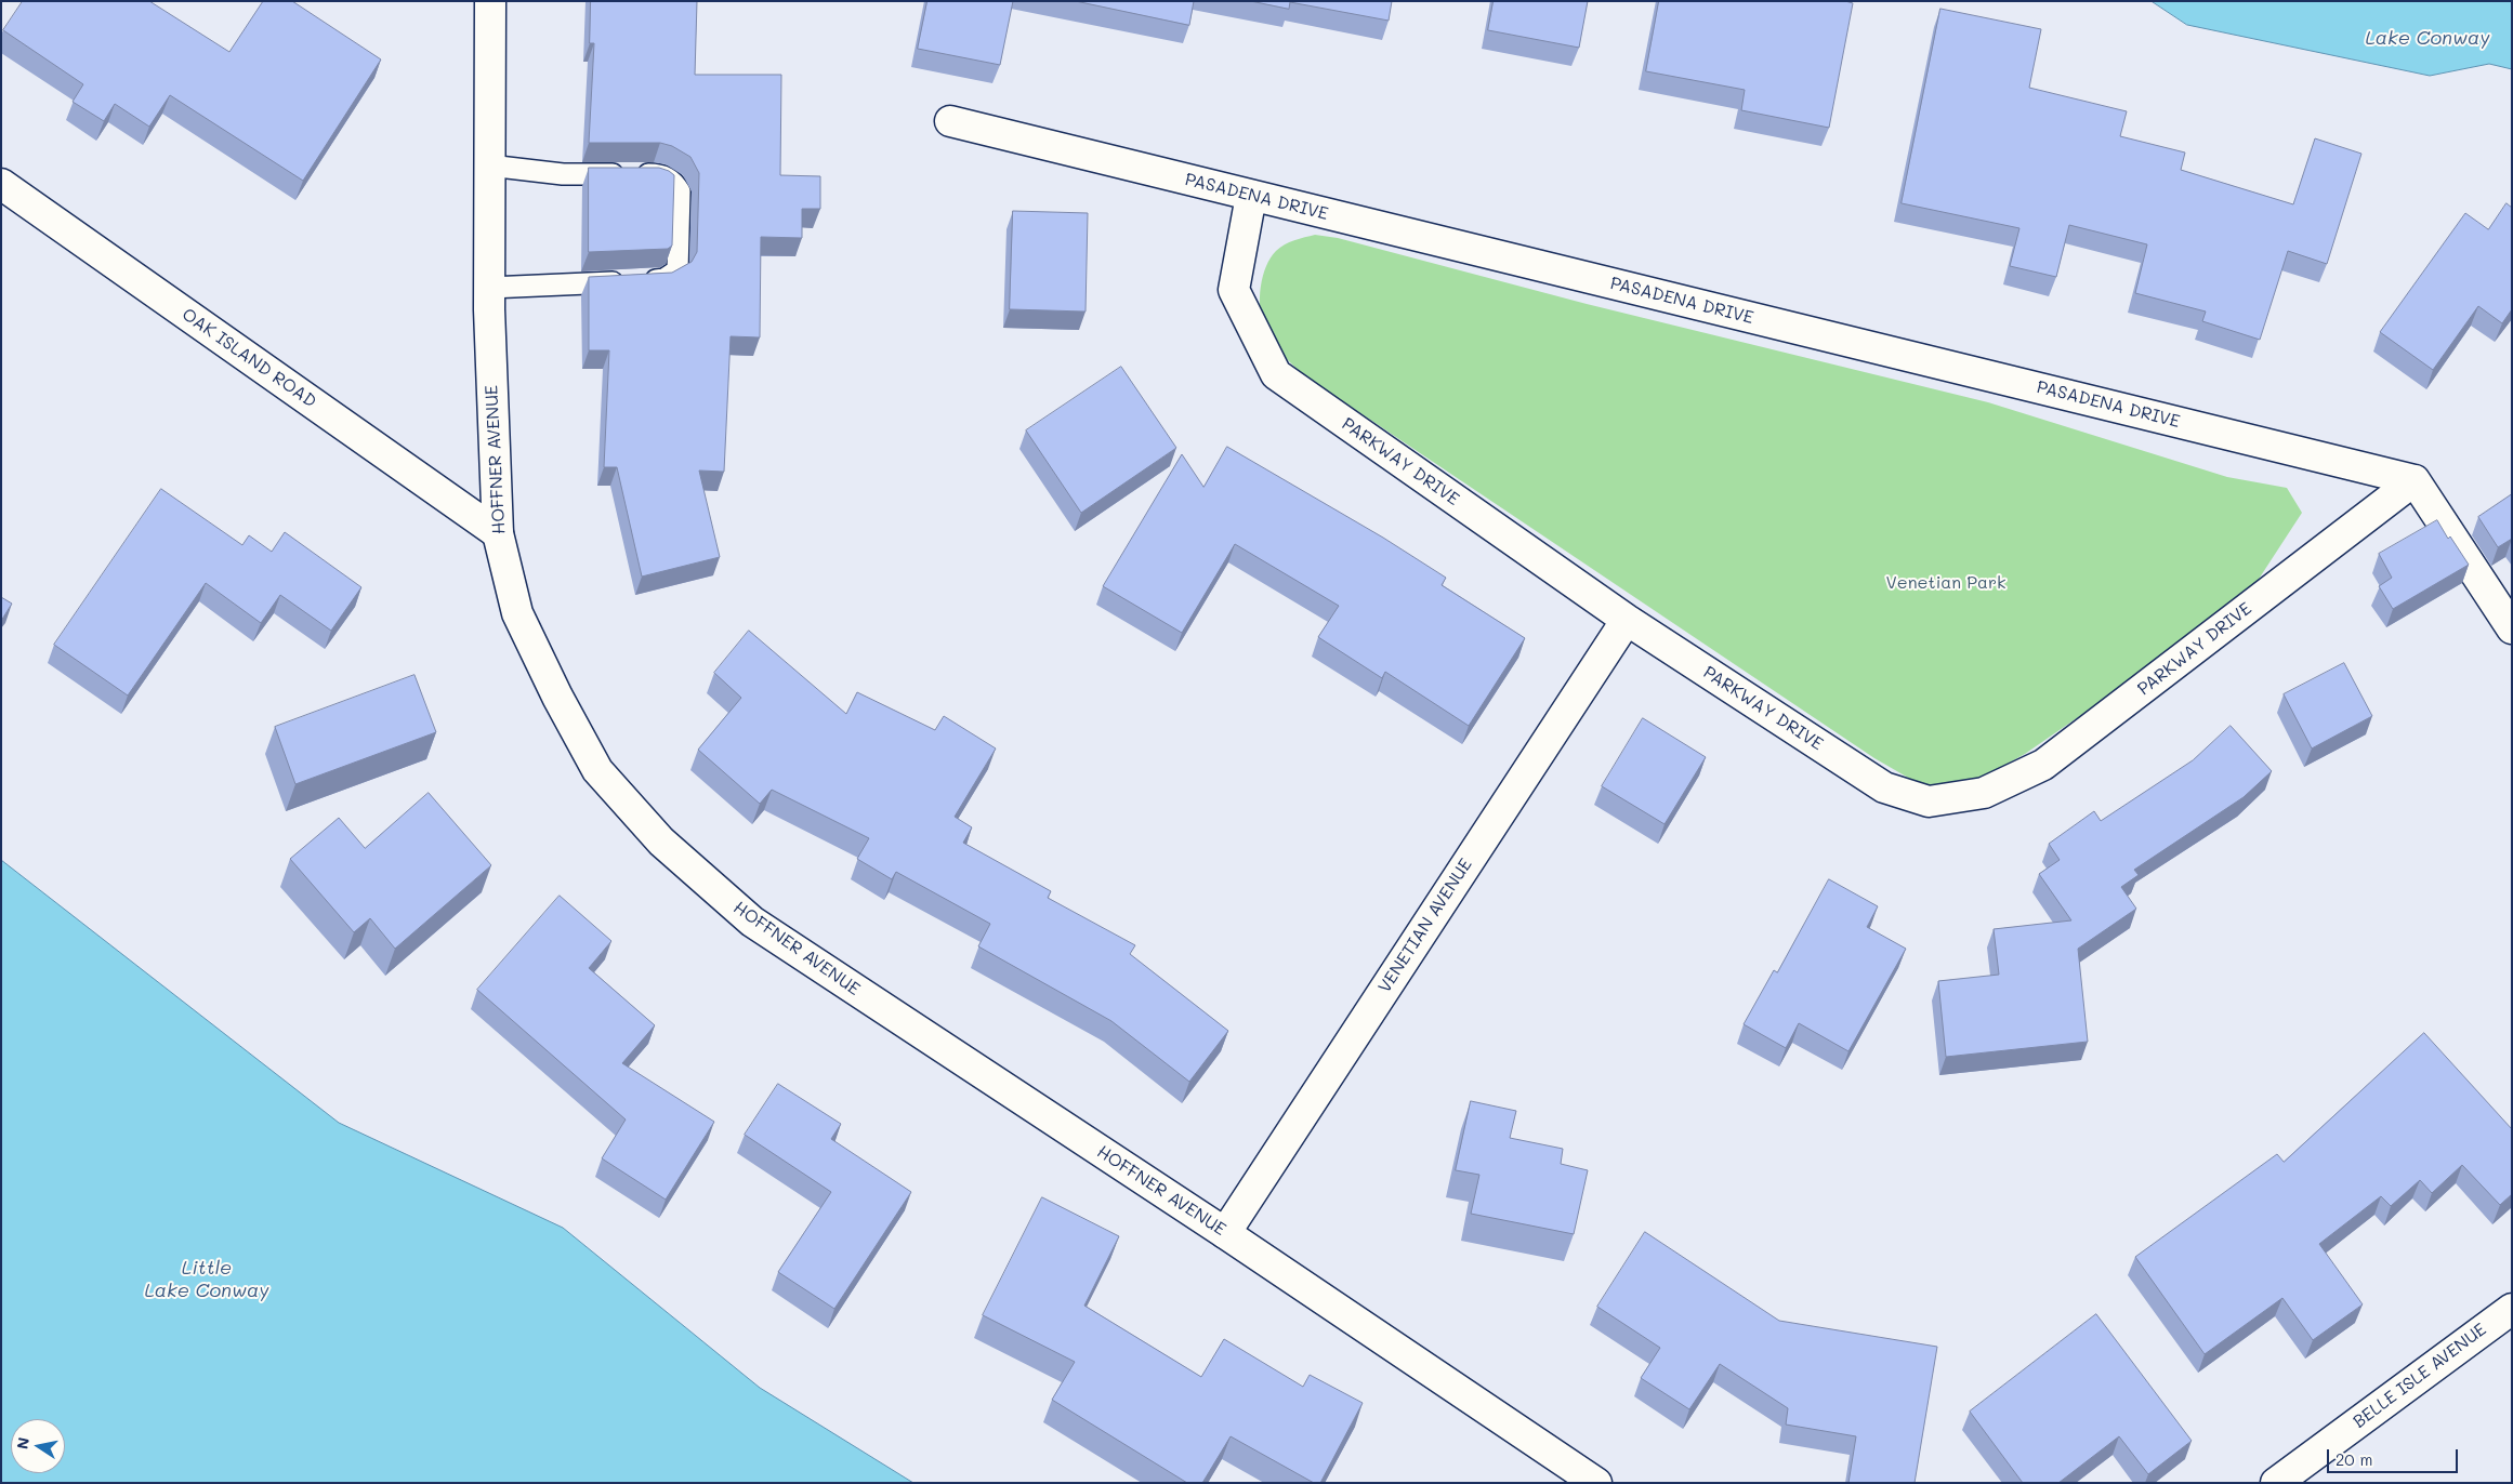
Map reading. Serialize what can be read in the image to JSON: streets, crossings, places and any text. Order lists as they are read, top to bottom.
{
  "streets": {
    "street": [
      "PASADENA DRIVE",
      "OAK ISLAND ROAD",
      "HOFFNER AVENUE",
      "PARKWAY DRIVE",
      "VENETIAN AVENUE",
      "BELLE ISLE AVENUE"
    ]
  },
  "crossings": [
    ["PASADENA DRIVE", "PARKWAY DRIVE"],
    ["OAK ISLAND ROAD", "HOFFNER AVENUE"],
    ["HOFFNER AVENUE", "VENETIAN AVENUE"],
    ["PARKWAY DRIVE", "VENETIAN AVENUE"]
  ],
  "water": ["Lake Conway", "Little Lake Conway"],
  "parks": ["Venetian Park"],
  "scale_bar": "20 m",
  "north": "left"
}
